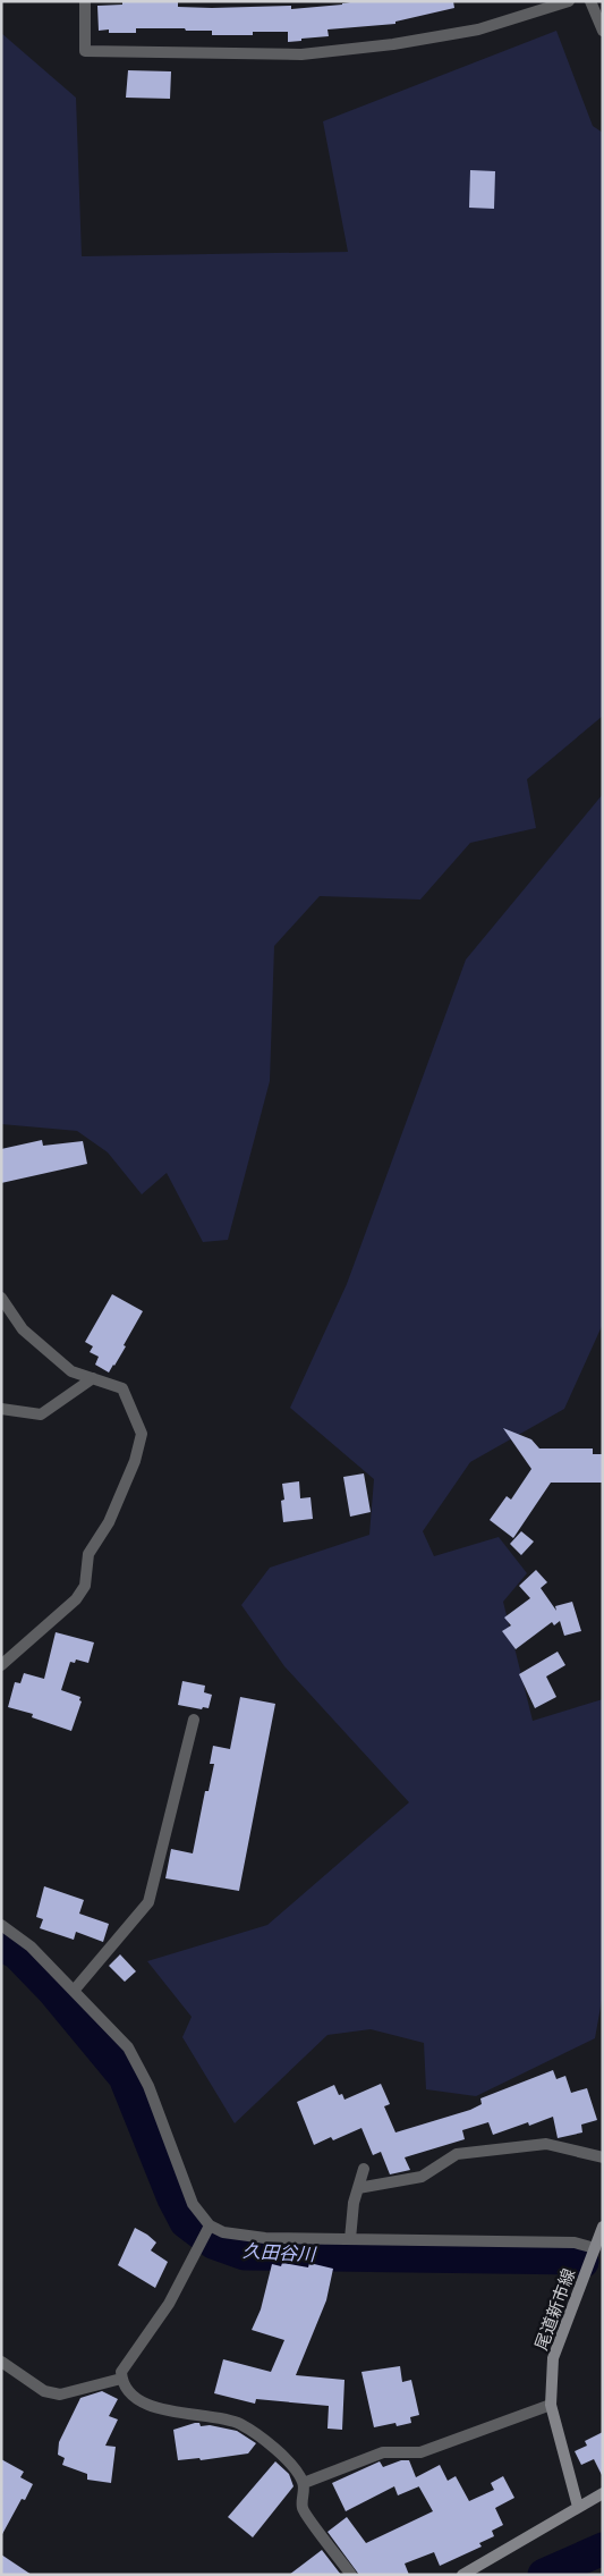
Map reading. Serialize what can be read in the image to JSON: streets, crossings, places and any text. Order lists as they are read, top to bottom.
{
  "streets": {
    "main road": ["尾道新市線"]
  },
  "water": ["久田谷川"]
}
